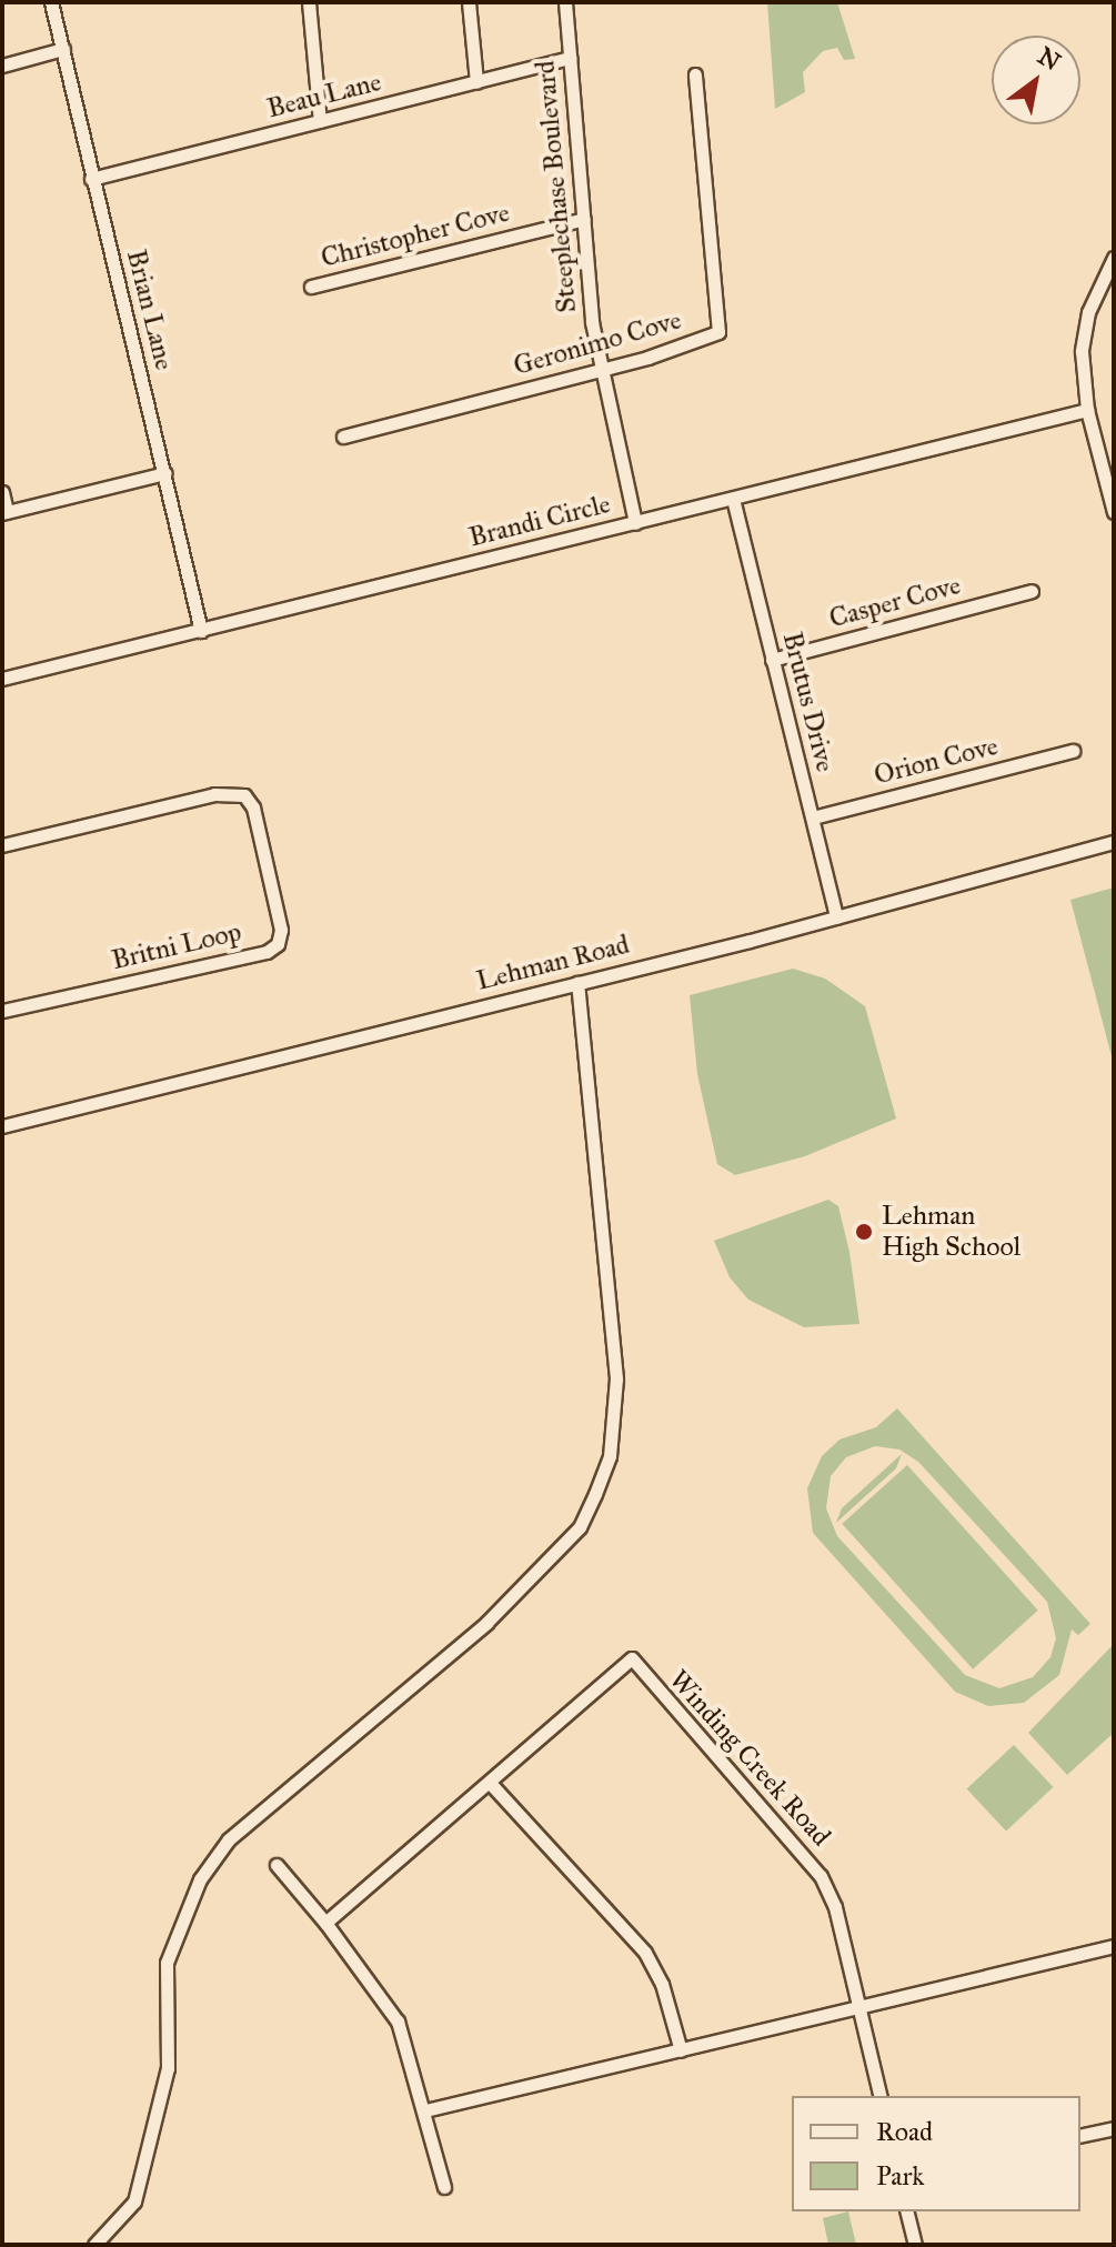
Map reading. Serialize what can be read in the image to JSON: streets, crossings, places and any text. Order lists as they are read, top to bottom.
{
  "streets": {
    "street": [
      "Beau Lane",
      "Steeplechase Boulevard",
      "Christopher Cove",
      "Brian Lane",
      "Geronimo Cove",
      "Brandi Circle",
      "Casper Cove",
      "Brutus Drive",
      "Orion Cove",
      "Britni Loop",
      "Lehman Road",
      "Winding Creek Road"
    ]
  },
  "crossings": [
    ["Beau Lane", "Steeplechase Boulevard"],
    ["Beau Lane", "Brian Lane"],
    ["Steeplechase Boulevard", "Christopher Cove"],
    ["Steeplechase Boulevard", "Geronimo Cove"],
    ["Steeplechase Boulevard", "Brandi Circle"],
    ["Brian Lane", "Brandi Circle"],
    ["Brandi Circle", "Brutus Drive"],
    ["Casper Cove", "Brutus Drive"],
    ["Brutus Drive", "Orion Cove"],
    ["Brutus Drive", "Lehman Road"]
  ],
  "places": ["Lehman High School"],
  "legend": ["Road", "Park"],
  "north": "top right"
}
